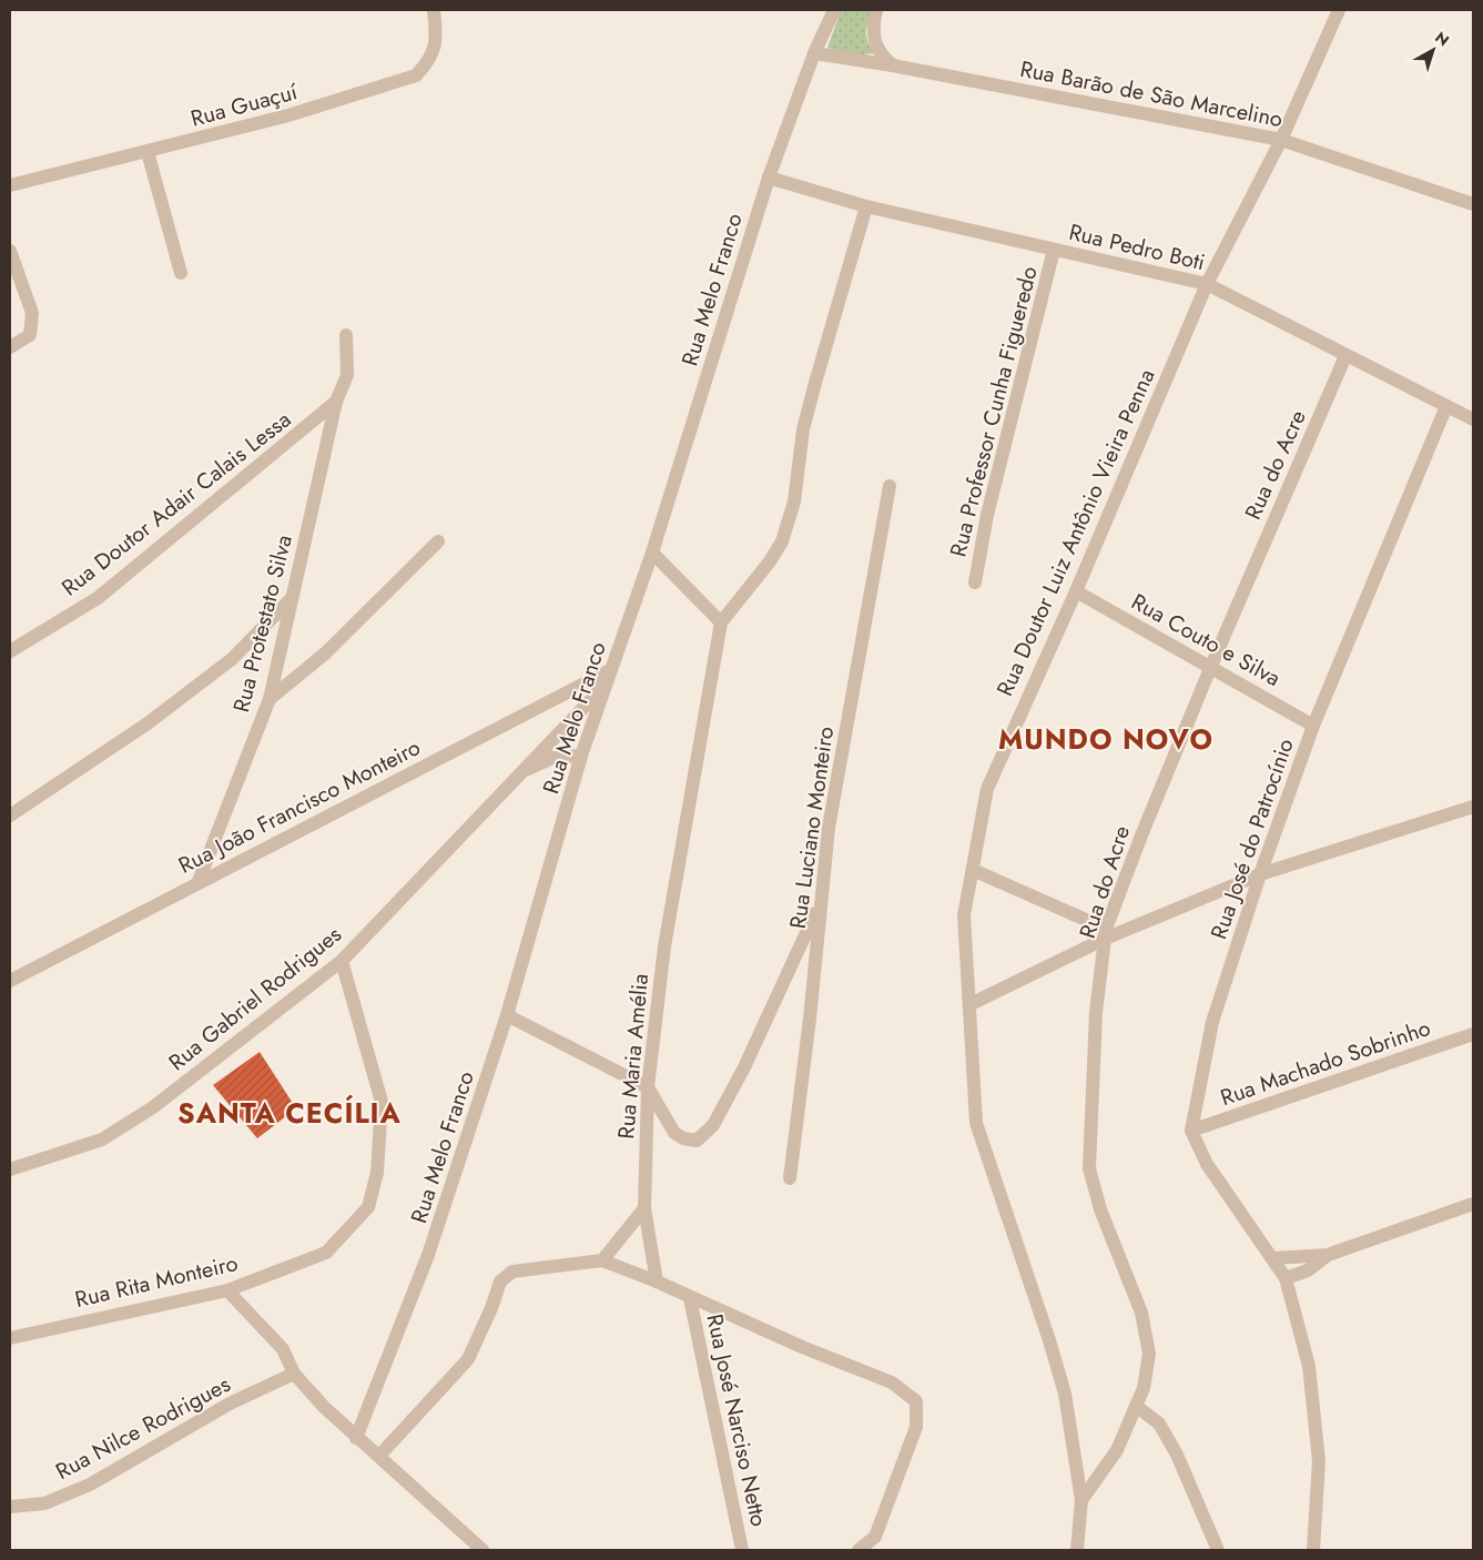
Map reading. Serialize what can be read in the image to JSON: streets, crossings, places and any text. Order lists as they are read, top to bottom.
{
  "streets": {
    "street": [
      "Rua Barão de São Marcelino",
      "Rua Guaçuí",
      "Rua Pedro Boti",
      "Rua Melo Franco",
      "Rua Professor Cunha Figueredo",
      "Rua do Acre",
      "Rua Doutor Adair Calais Lessa",
      "Rua Doutor Luiz Antônio Vieira Penna",
      "Rua Protestato Silva",
      "Rua Couto e Silva",
      "Rua João Francisco Monteiro",
      "Rua Luciano Monteiro",
      "Rua José do Patrocínio",
      "Rua Gabriel Rodrigues",
      "Rua Maria Amélia",
      "Rua Machado Sobrinho",
      "Rua Rita Monteiro",
      "Rua José Narciso Netto",
      "Rua Nilce Rodrigues"
    ]
  },
  "crossings": [
    ["Rua Barão de São Marcelino", "Rua Melo Franco"],
    ["Rua Barão de São Marcelino", "Rua Doutor Luiz Antônio Vieira Penna"],
    ["Rua Pedro Boti", "Rua Melo Franco"],
    ["Rua Pedro Boti", "Rua Professor Cunha Figueredo"],
    ["Rua Pedro Boti", "Rua do Acre"],
    ["Rua Pedro Boti", "Rua Doutor Luiz Antônio Vieira Penna"],
    ["Rua Pedro Boti", "Rua José do Patrocínio"],
    ["Rua Melo Franco", "Rua João Francisco Monteiro"],
    ["Rua Melo Franco", "Rua Gabriel Rodrigues"],
    ["Rua do Acre", "Rua Doutor Luiz Antônio Vieira Penna"],
    ["Rua do Acre", "Rua Couto e Silva"],
    ["Rua Doutor Adair Calais Lessa", "Rua Protestato Silva"],
    ["Rua Doutor Luiz Antônio Vieira Penna", "Rua Couto e Silva"],
    ["Rua Protestato Silva", "Rua João Francisco Monteiro"],
    ["Rua Couto e Silva", "Rua José do Patrocínio"],
    ["Rua José do Patrocínio", "Rua Machado Sobrinho"],
    ["Rua Gabriel Rodrigues", "Rua Rita Monteiro"]
  ],
  "districts": ["MUNDO NOVO", "SANTA CECÍLIA"],
  "north": "top right"
}
